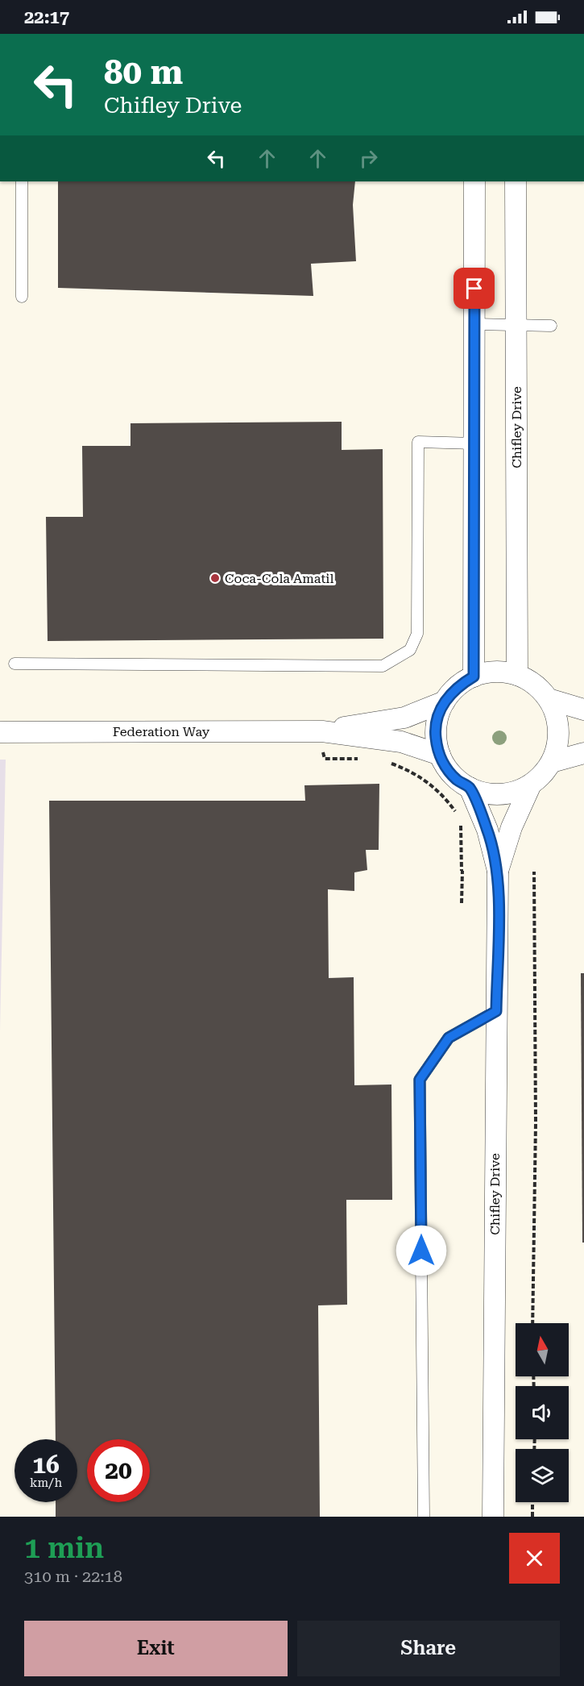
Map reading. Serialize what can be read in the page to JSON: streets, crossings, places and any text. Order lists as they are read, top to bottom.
{
  "streets": {
    "street": ["Chifley Drive", "Federation Way"]
  },
  "crossings": [
    ["Chifley Drive", "Federation Way"]
  ],
  "places": ["Coca-Cola Amatil"],
  "north": "top",
  "page": {
    "status": "22:17",
    "turn": ["80 m", "Chifley Drive"],
    "speed": "16 km/h",
    "limit": "20",
    "heading": ["1 min", "310 m · 22:18"],
    "buttons": ["Exit", "Share"]
  }
}
